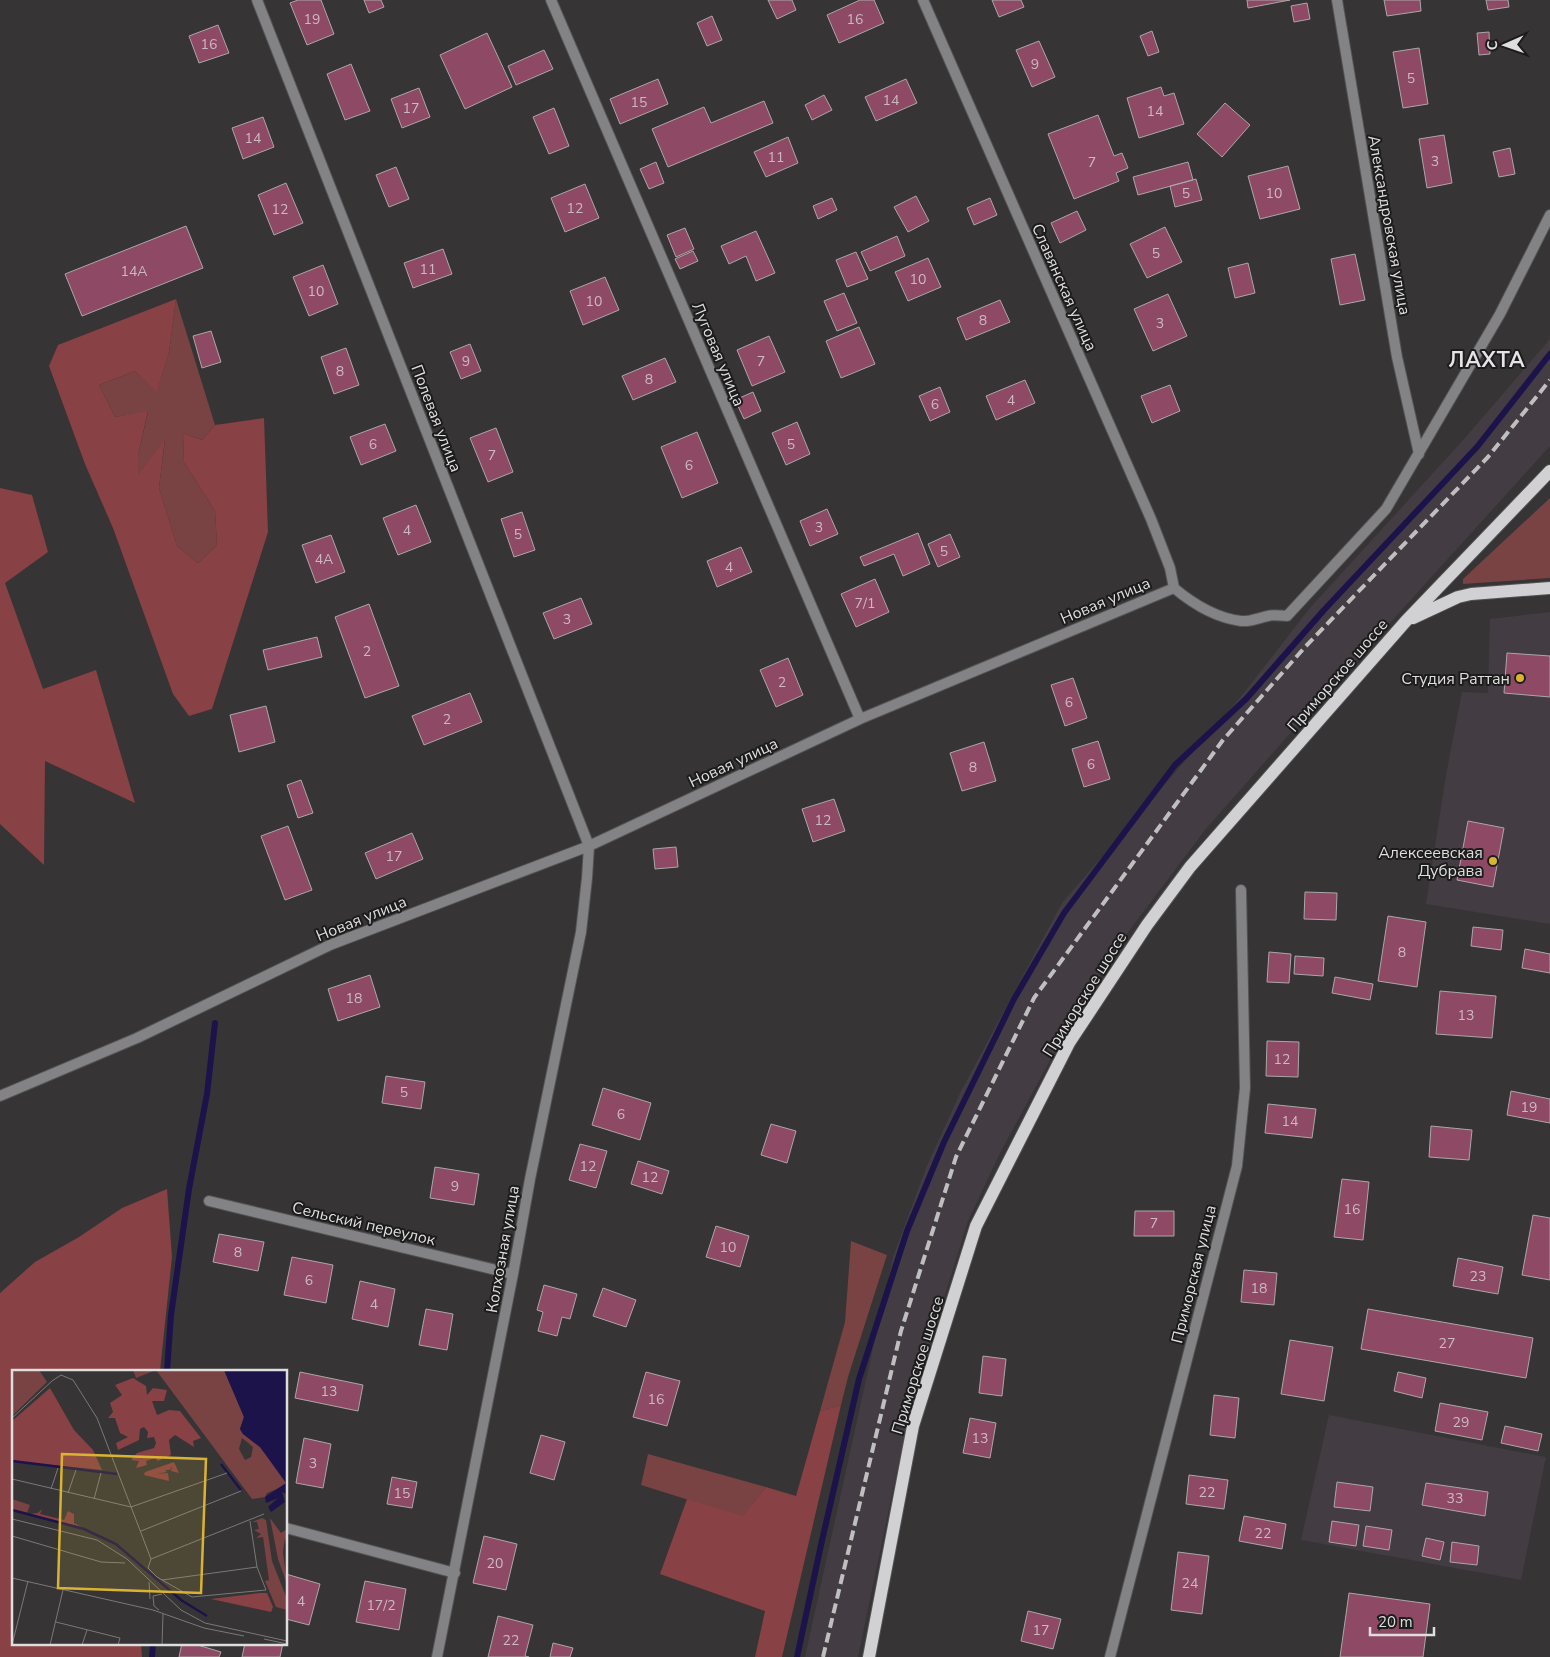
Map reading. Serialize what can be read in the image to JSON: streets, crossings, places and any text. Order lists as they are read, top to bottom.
{
  "streets": {
    "main road": ["Приморское шоссе"],
    "street": [
      "Александровская улица",
      "Славянская улица",
      "Луговая улица",
      "Полевая улица",
      "Новая улица",
      "Сельский переулок",
      "Колхозная улица",
      "Приморская улица"
    ]
  },
  "crossings": [
    ["Александровская улица", "Новая улица"],
    ["Славянская улица", "Новая улица"],
    ["Луговая улица", "Новая улица"],
    ["Полевая улица", "Новая улица"],
    ["Полевая улица", "Колхозная улица"],
    ["Новая улица", "Колхозная улица"],
    ["Сельский переулок", "Колхозная улица"]
  ],
  "districts": ["ЛАХТА"],
  "places": ["Студия Раттан", "Алексеевская Дубрава"],
  "house_numbers": [
    "19",
    "16",
    "16",
    "9",
    "5",
    "14",
    "15",
    "17",
    "14",
    "14",
    "11",
    "3",
    "7",
    "5",
    "10",
    "12",
    "12",
    "5",
    "11",
    "14А",
    "10",
    "10",
    "10",
    "8",
    "3",
    "9",
    "7",
    "8",
    "8",
    "4",
    "6",
    "6",
    "5",
    "7",
    "6",
    "3",
    "4",
    "5",
    "5",
    "4А",
    "4",
    "7/1",
    "3",
    "2",
    "2",
    "6",
    "2",
    "6",
    "8",
    "12",
    "17",
    "8",
    "18",
    "13",
    "12",
    "5",
    "19",
    "6",
    "14",
    "12",
    "12",
    "9",
    "16",
    "7",
    "10",
    "8",
    "23",
    "6",
    "18",
    "4",
    "27",
    "13",
    "16",
    "29",
    "13",
    "3",
    "22",
    "15",
    "33",
    "22",
    "20",
    "24",
    "4",
    "17/2",
    "17",
    "22"
  ],
  "scale_bar": "20 m",
  "north": "left"
}
